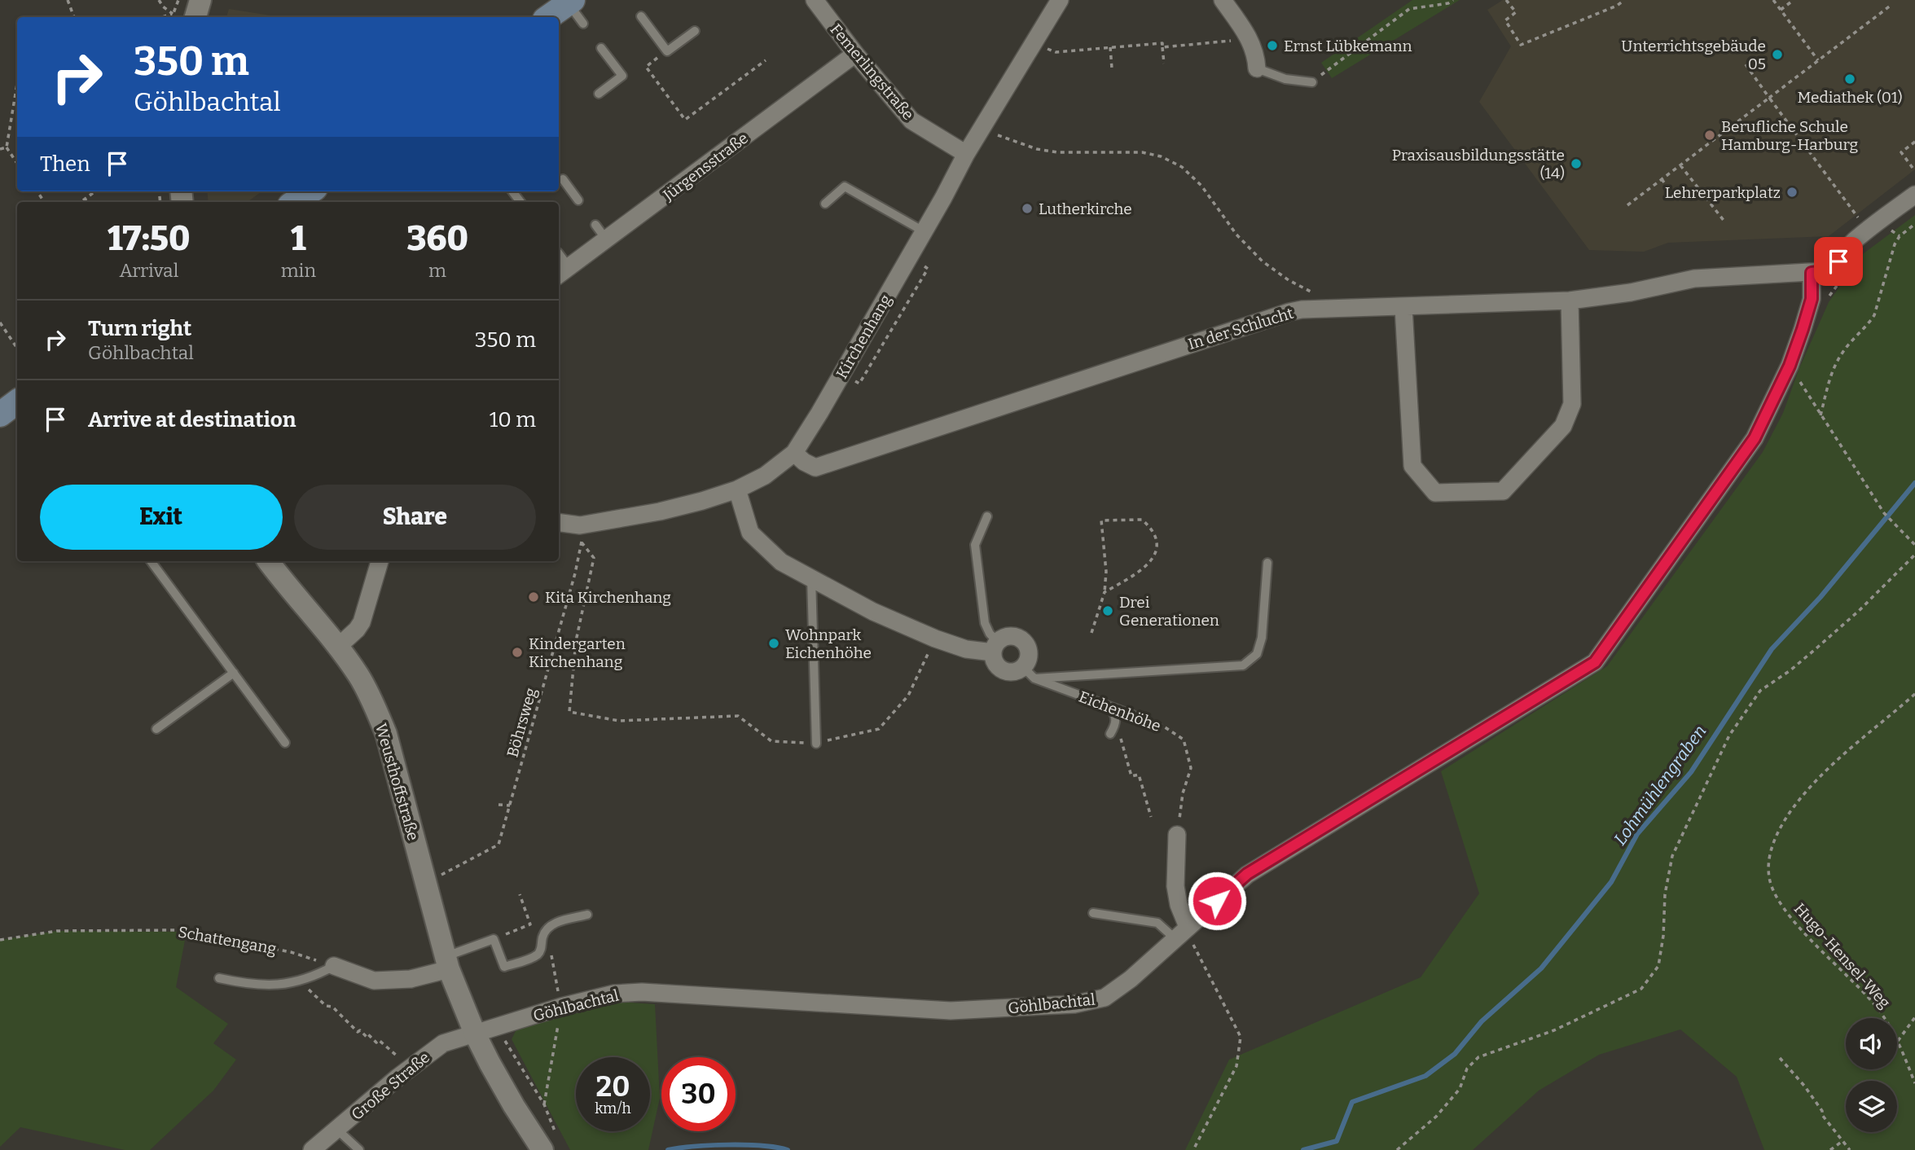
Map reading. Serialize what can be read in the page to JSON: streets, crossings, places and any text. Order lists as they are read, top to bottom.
{
  "streets": {
    "street": [
      "Femerlingstraße",
      "Jürgensstraße",
      "In der Schlucht",
      "Kirchenhang",
      "Eichenhöhe",
      "Weusthoffstraße",
      "Göhlbachtal",
      "Große Straße"
    ],
    "path": ["Böhrsweg", "Schattengang", "Hugo-Hensel-Weg"]
  },
  "crossings": [
    ["Femerlingstraße", "Jürgensstraße"],
    ["Femerlingstraße", "Kirchenhang"],
    ["In der Schlucht", "Kirchenhang"],
    ["In der Schlucht", "Göhlbachtal"],
    ["Kirchenhang", "Böhrsweg"],
    ["Böhrsweg", "Weusthoffstraße"],
    ["Weusthoffstraße", "Göhlbachtal"],
    ["Weusthoffstraße", "Große Straße"],
    ["Göhlbachtal", "Große Straße"]
  ],
  "water": ["Lohmühlengraben"],
  "places": [
    "Ernst Lübkemann",
    "Unterrichtsgebäude 05",
    "Mediathek (01)",
    "Berufliche Schule Hamburg-Harburg",
    "Praxisausbildungsstätte (14)",
    "Lehrerparkplatz",
    "Lutherkirche",
    "Kita Kirchenhang",
    "Drei Generationen",
    "Wohnpark Eichenhöhe",
    "Kindergarten Kirchenhang"
  ],
  "page": {
    "turn": ["350 m", "Göhlbachtal"],
    "then": "Then",
    "eta": [
      "17:50",
      "Arrival",
      "1",
      "min",
      "360",
      "m"
    ],
    "list": [
      {
        "name": "Turn right",
        "note": "Göhlbachtal",
        "value": "350 m"
      },
      {
        "name": "Arrive at destination",
        "value": "10 m"
      }
    ],
    "buttons": ["Exit", "Share"],
    "speed": "20 km/h",
    "limit": "30"
  }
}
